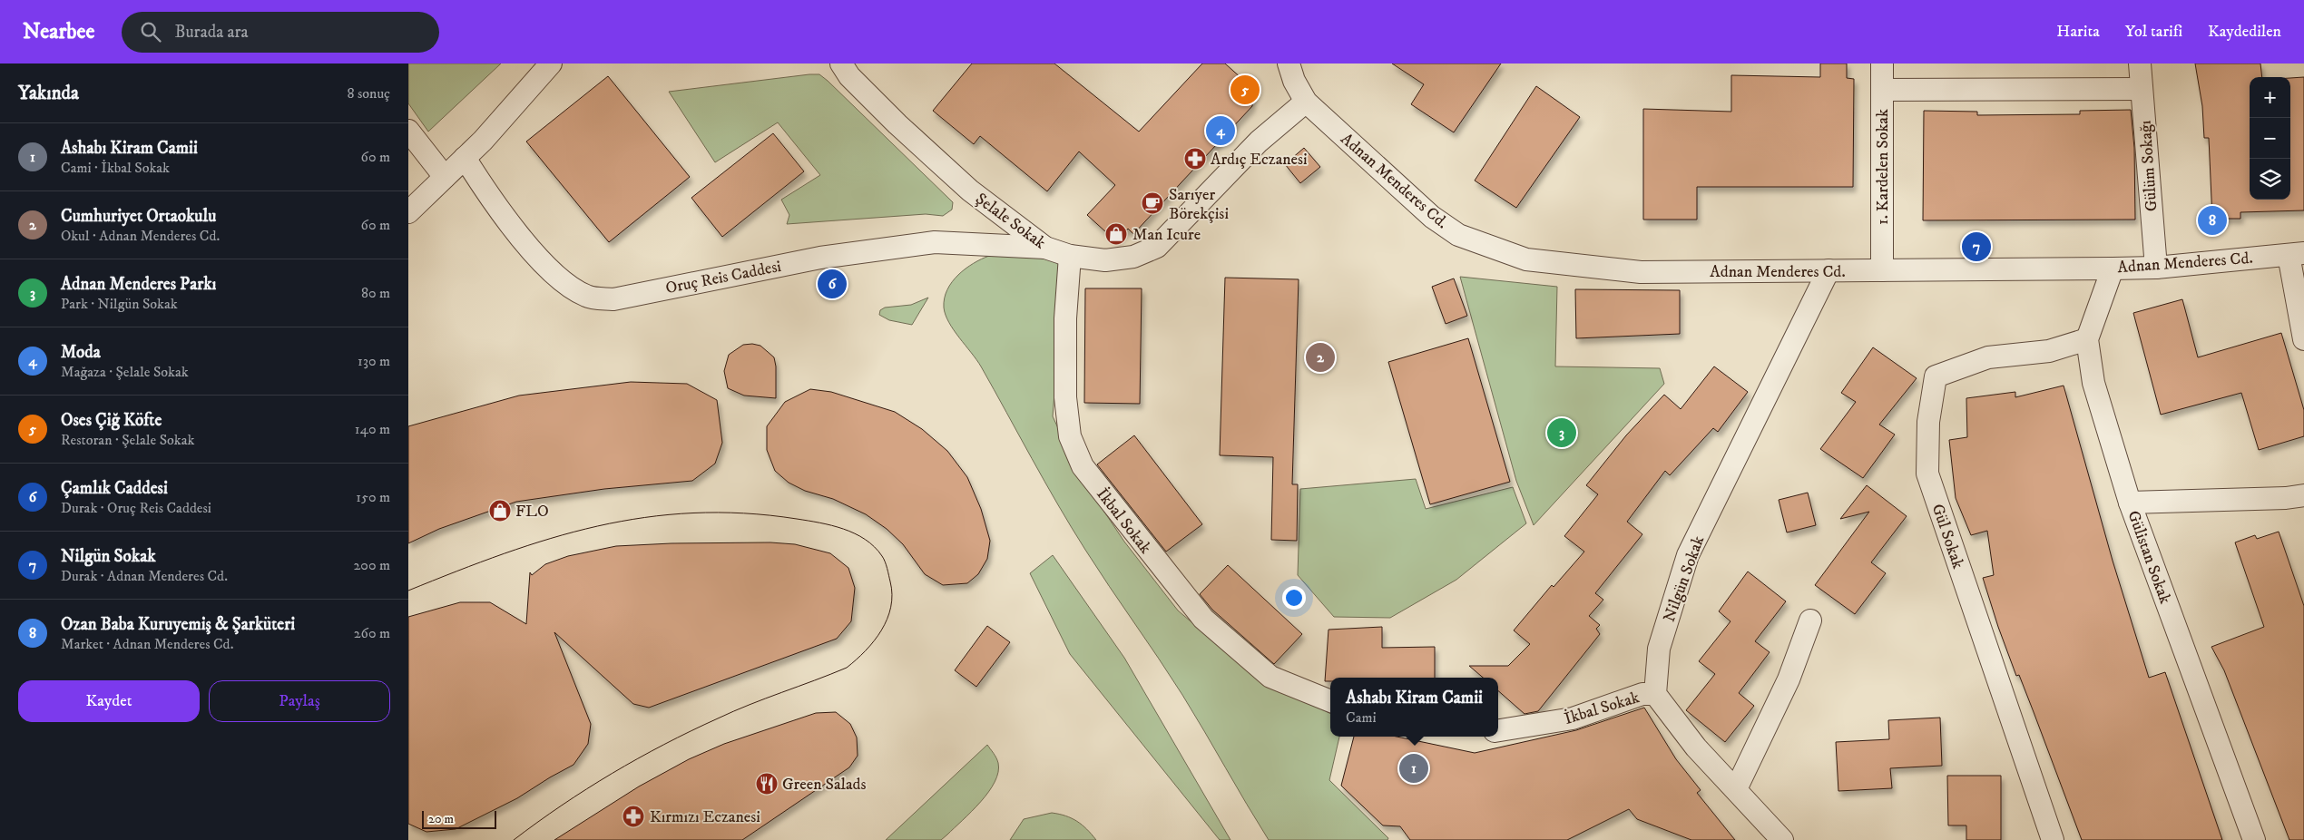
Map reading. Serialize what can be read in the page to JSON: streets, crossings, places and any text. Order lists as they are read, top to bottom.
{
  "streets": {
    "street": [
      "Gülüm Sokağı",
      "1. Kardelen Sokak",
      "Adnan Menderes Cd.",
      "Şelale Sokak",
      "Oruç Reis Caddesi",
      "İkbal Sokak",
      "Gül Sokak",
      "Gülistan Sokak",
      "Nilgün Sokak"
    ]
  },
  "crossings": [
    ["Gülüm Sokağı", "Adnan Menderes Cd."],
    ["1. Kardelen Sokak", "Adnan Menderes Cd."],
    ["Adnan Menderes Cd.", "Şelale Sokak"],
    ["Adnan Menderes Cd.", "Gülistan Sokak"],
    ["Adnan Menderes Cd.", "Nilgün Sokak"],
    ["Şelale Sokak", "Oruç Reis Caddesi"],
    ["Şelale Sokak", "İkbal Sokak"],
    ["İkbal Sokak", "Nilgün Sokak"],
    ["Gül Sokak", "Gülistan Sokak"]
  ],
  "places": {
    "pharmacy": ["Ardıç Eczanesi", "Kırmızı Eczanesi"],
    "cafe": ["Sarıyer Börekçisi"],
    "shop": ["Man Icure", "FLO"],
    "restaurant": ["Green Salads"]
  },
  "scale_bar": "20 m",
  "page": {
    "header": "Nearbee",
    "search": "Burada ara",
    "nav": ["Harita", "Yol tarifi", "Kaydedilen"],
    "heading": ["Yakında", "8 sonuç"],
    "pins": [
      "5",
      "4",
      "8",
      "7",
      "6",
      "2",
      "3",
      "1"
    ],
    "map_buttons": ["+", "−"],
    "list": [
      {
        "mark": "1",
        "name": "Ashabı Kiram Camii",
        "note": "Cami · İkbal Sokak",
        "value": "60 m"
      },
      {
        "mark": "2",
        "name": "Cumhuriyet Ortaokulu",
        "note": "Okul · Adnan Menderes Cd.",
        "value": "60 m"
      },
      {
        "mark": "3",
        "name": "Adnan Menderes Parkı",
        "note": "Park · Nilgün Sokak",
        "value": "80 m"
      },
      {
        "mark": "4",
        "name": "Moda",
        "note": "Mağaza · Şelale Sokak",
        "value": "130 m"
      },
      {
        "mark": "5",
        "name": "Oses Çiğ Köfte",
        "note": "Restoran · Şelale Sokak",
        "value": "140 m"
      },
      {
        "mark": "6",
        "name": "Çamlık Caddesi",
        "note": "Durak · Oruç Reis Caddesi",
        "value": "150 m"
      },
      {
        "mark": "7",
        "name": "Nilgün Sokak",
        "note": "Durak · Adnan Menderes Cd.",
        "value": "200 m"
      },
      {
        "mark": "8",
        "name": "Ozan Baba Kuruyemiş & Şarküteri",
        "note": "Market · Adnan Menderes Cd.",
        "value": "260 m"
      }
    ],
    "buttons": ["Kaydet", "Paylaş"],
    "popup": ["Ashabı Kiram Camii", "Cami"],
    "scale": "20 m"
  }
}
